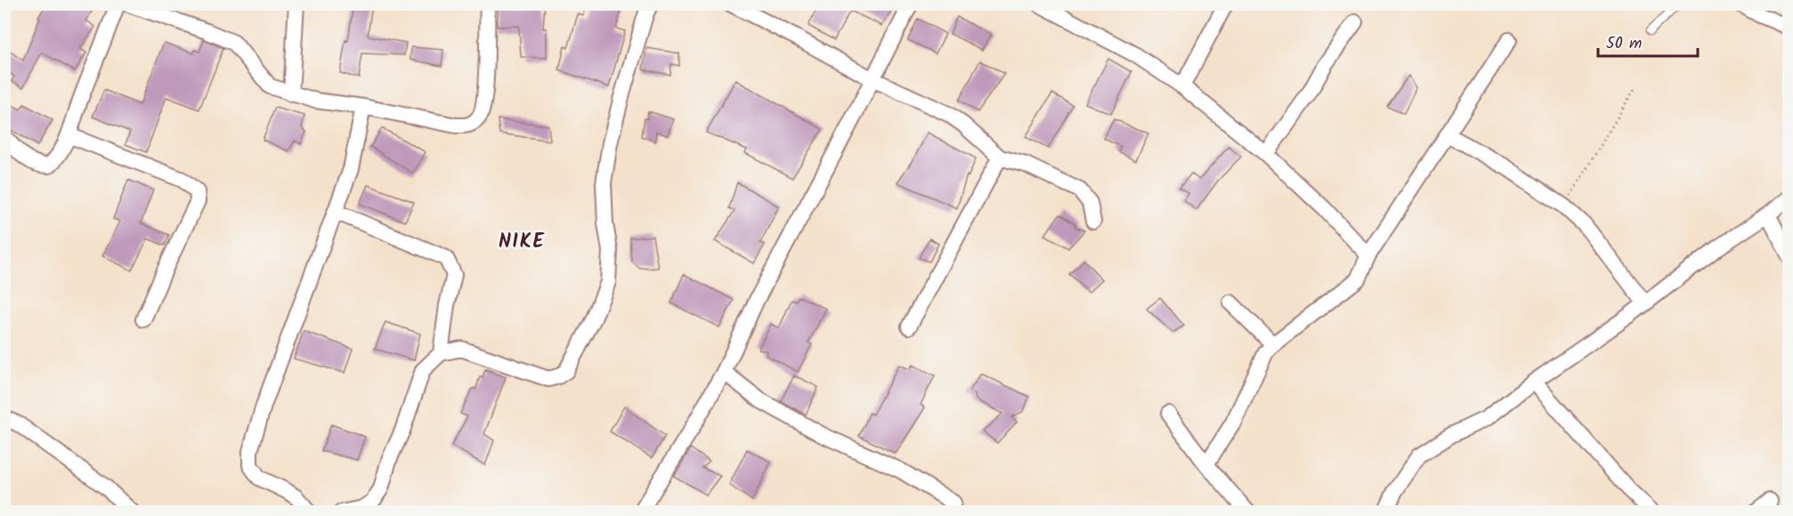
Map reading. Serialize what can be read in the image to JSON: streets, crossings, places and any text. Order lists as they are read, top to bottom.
{
  "districts": ["NIKE"],
  "scale_bar": "50 m"
}
